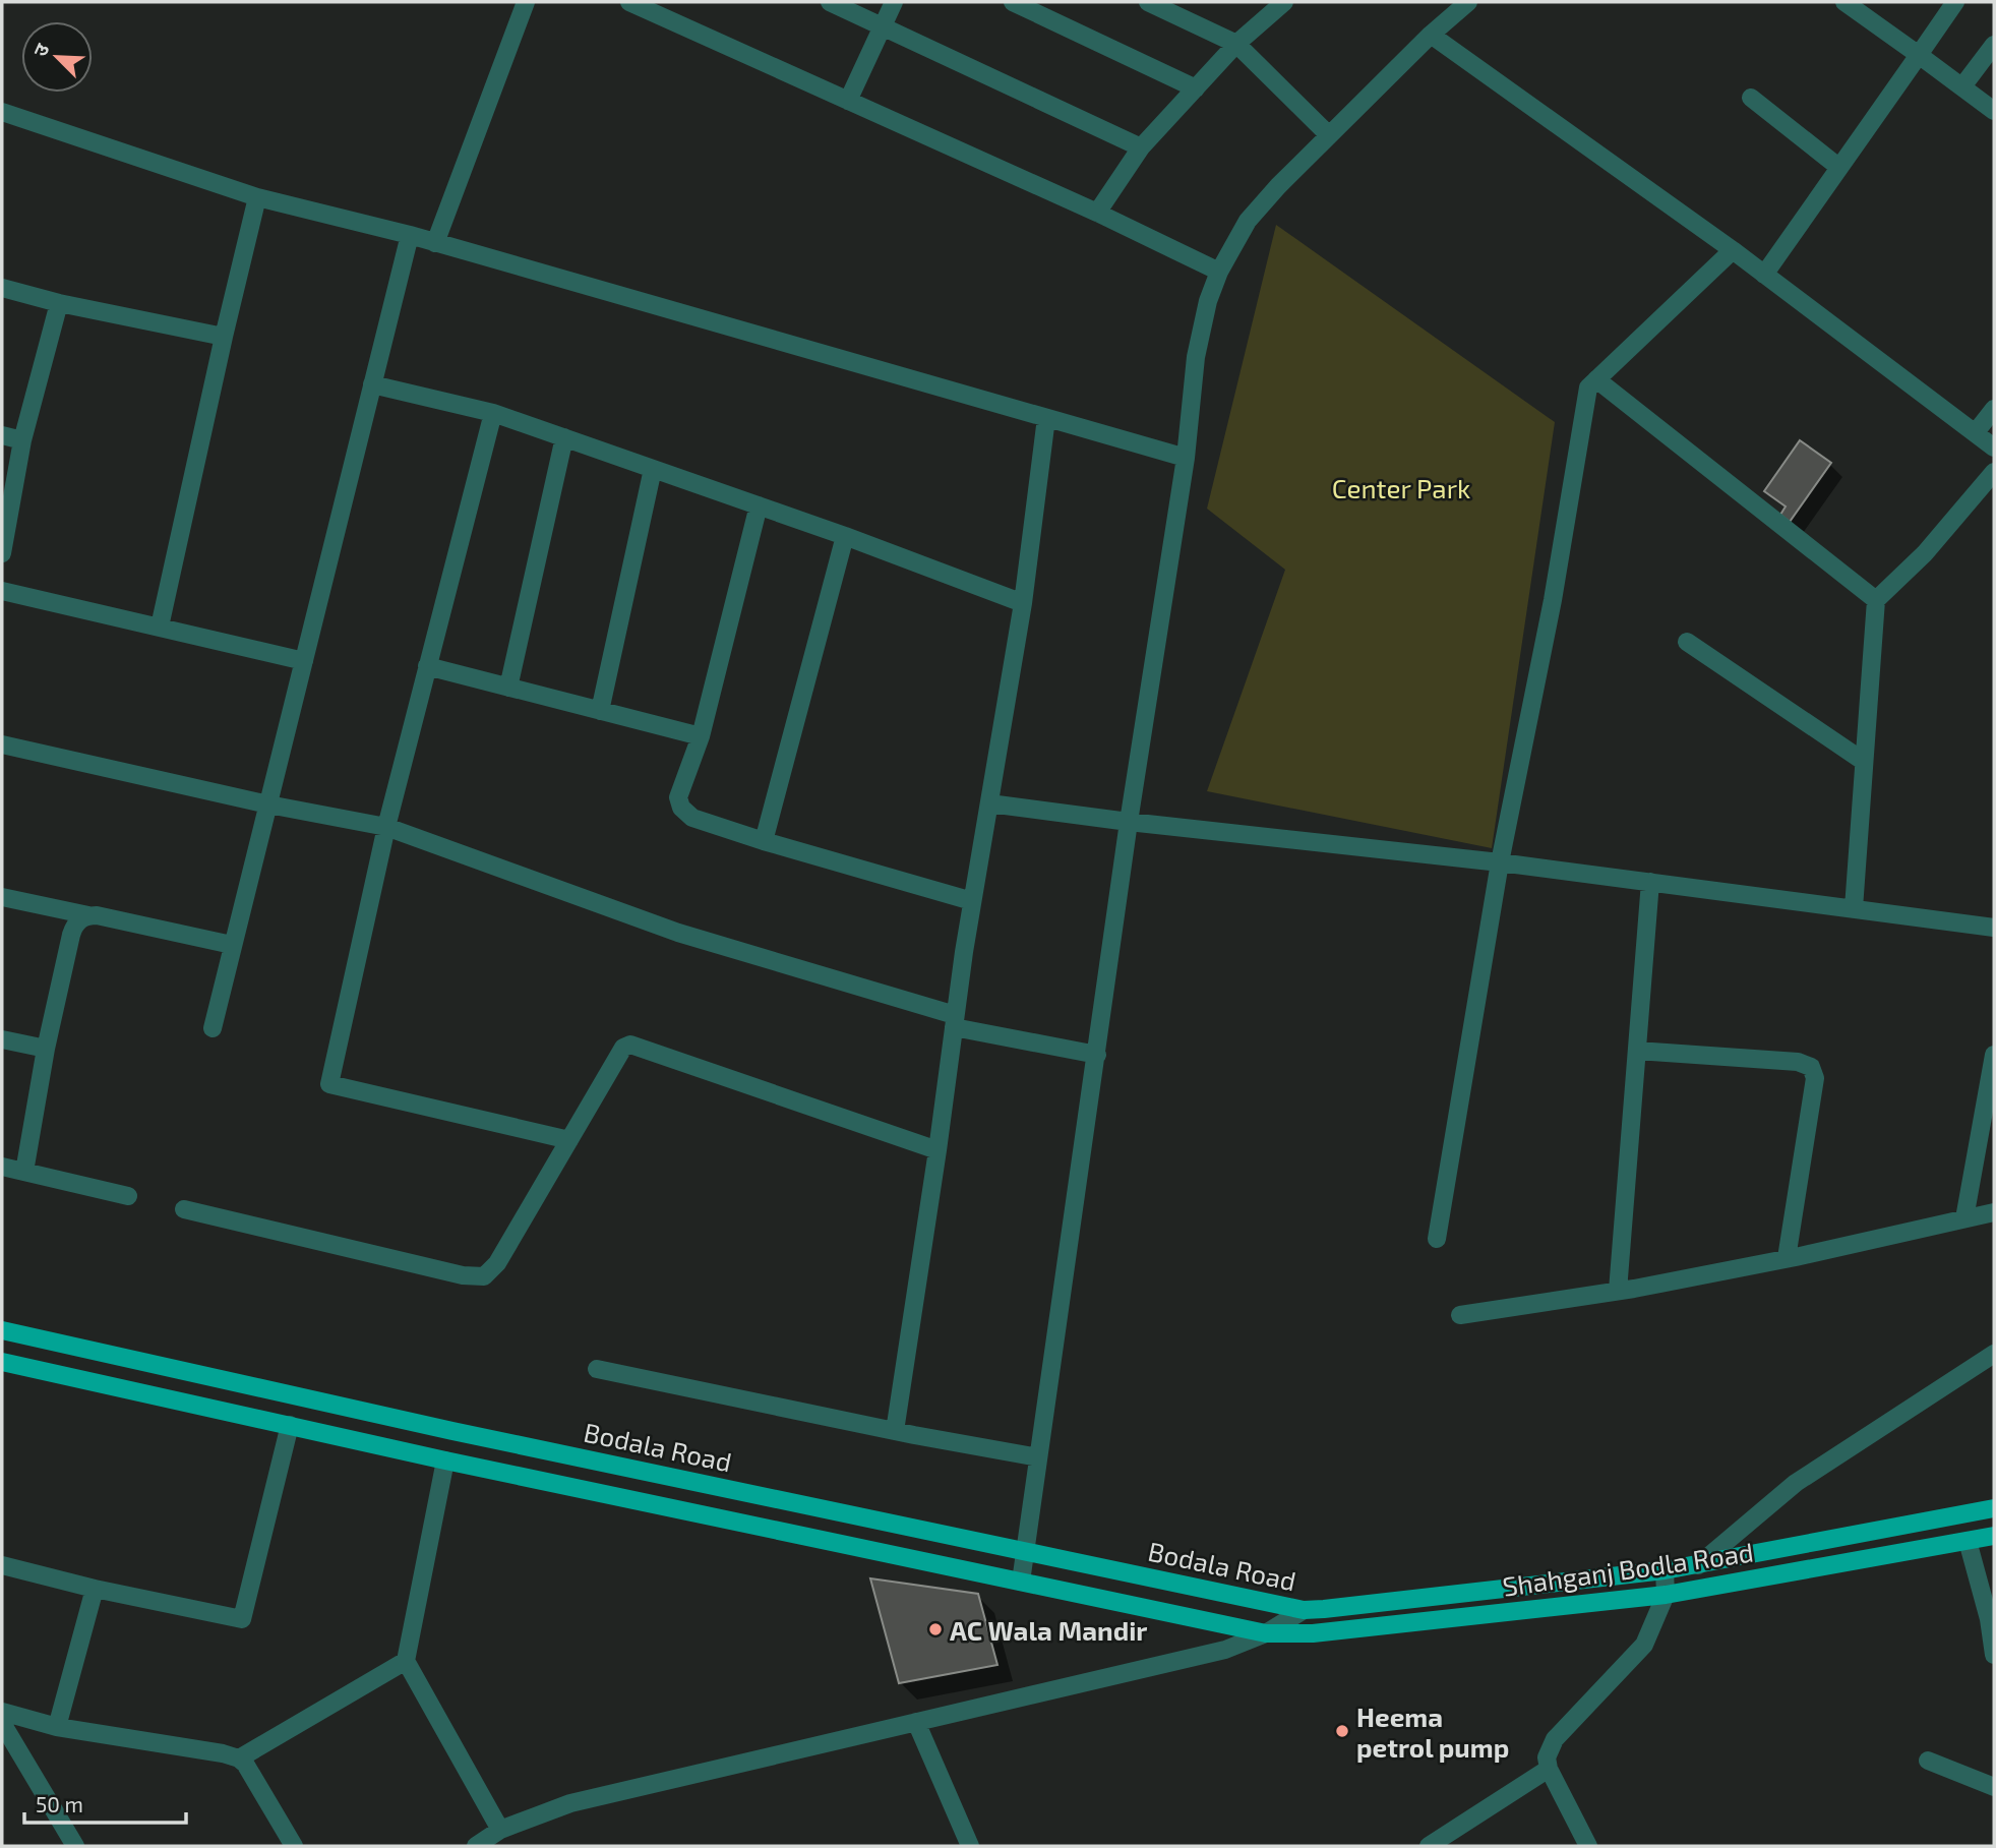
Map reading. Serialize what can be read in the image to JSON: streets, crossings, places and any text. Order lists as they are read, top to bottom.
{
  "streets": {
    "main road": ["Bodala Road", "Shahganj Bodla Road"]
  },
  "crossings": [
    ["Bodala Road", "Shahganj Bodla Road"]
  ],
  "parks": ["Center Park"],
  "places": ["AC Wala Mandir", "Heema petrol pump"],
  "scale_bar": "50 m",
  "north": "top left"
}
